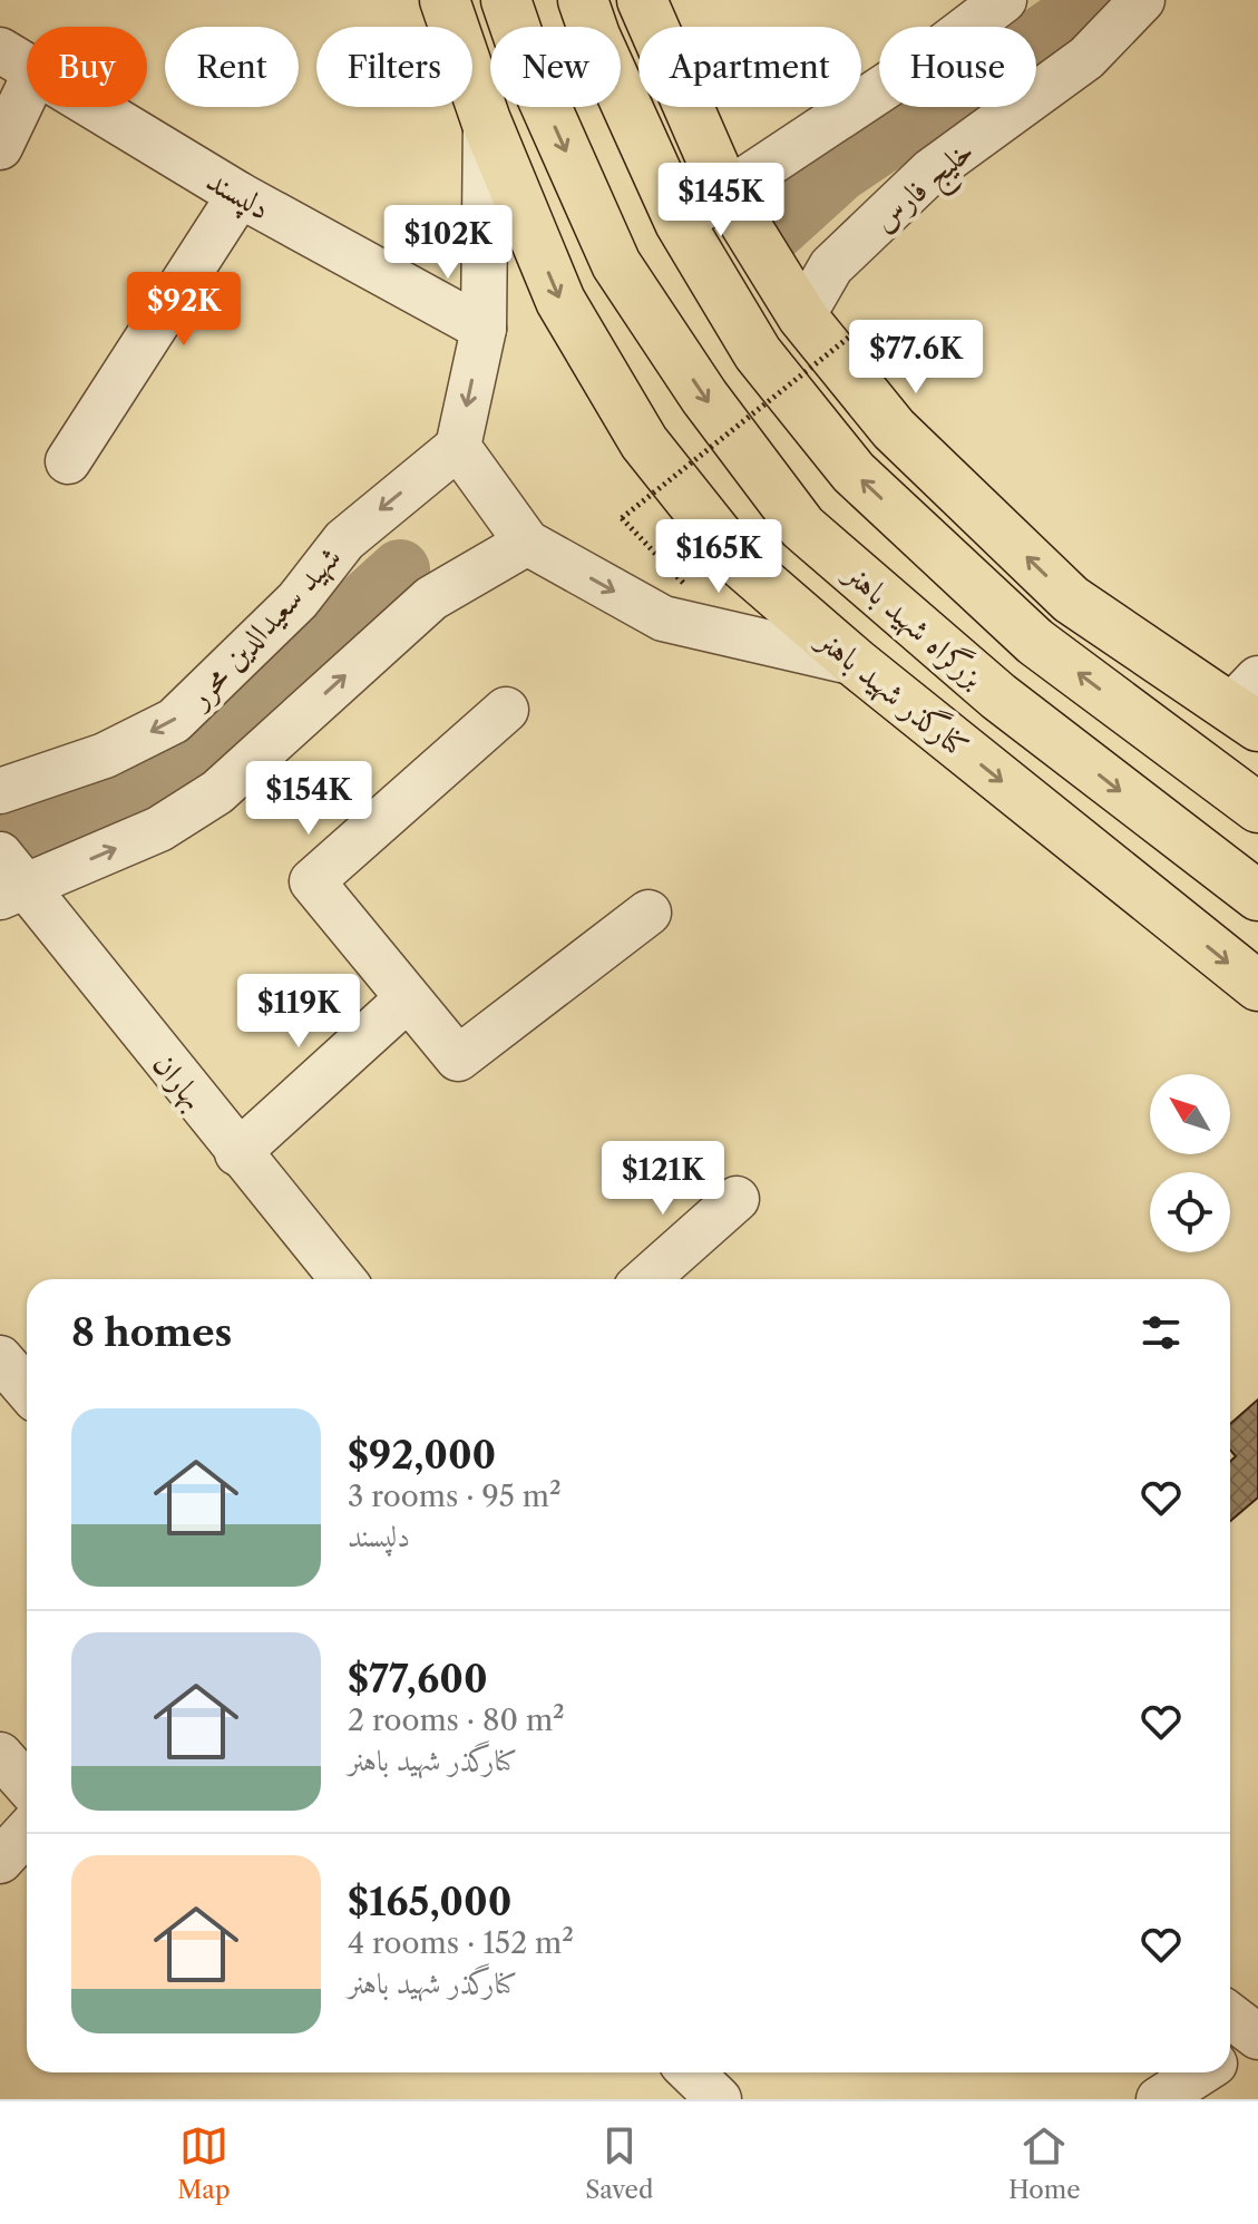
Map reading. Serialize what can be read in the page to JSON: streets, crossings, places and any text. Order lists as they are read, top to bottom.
{
  "streets": {
    "main road": ["بزرگراه شهید باهنر", "کنارگذر شهید باهنر"],
    "street": [
      "خلیج فارس",
      "دلپسند",
      "شهید سعیدالدین محرر",
      "بهاران"
    ]
  },
  "north": "top left",
  "page": {
    "chip": [
      "Buy",
      "Rent",
      "Filters",
      "New",
      "Apartment",
      "House"
    ],
    "price": [
      "$145K",
      "$102K",
      "$92K",
      "$77.6K",
      "$165K",
      "$154K",
      "$119K",
      "$121K"
    ],
    "heading": "8 homes",
    "list": [
      {
        "name": "$92,000",
        "note": "3 rooms · 95 m² · دلپسند"
      },
      {
        "name": "$77,600",
        "note": "2 rooms · 80 m² · کنارگذر شهید باهنر"
      },
      {
        "name": "$165,000",
        "note": "4 rooms · 152 m² · کنارگذر شهید باهنر"
      }
    ],
    "tabs": ["Map", "Saved", "Home"]
  }
}
